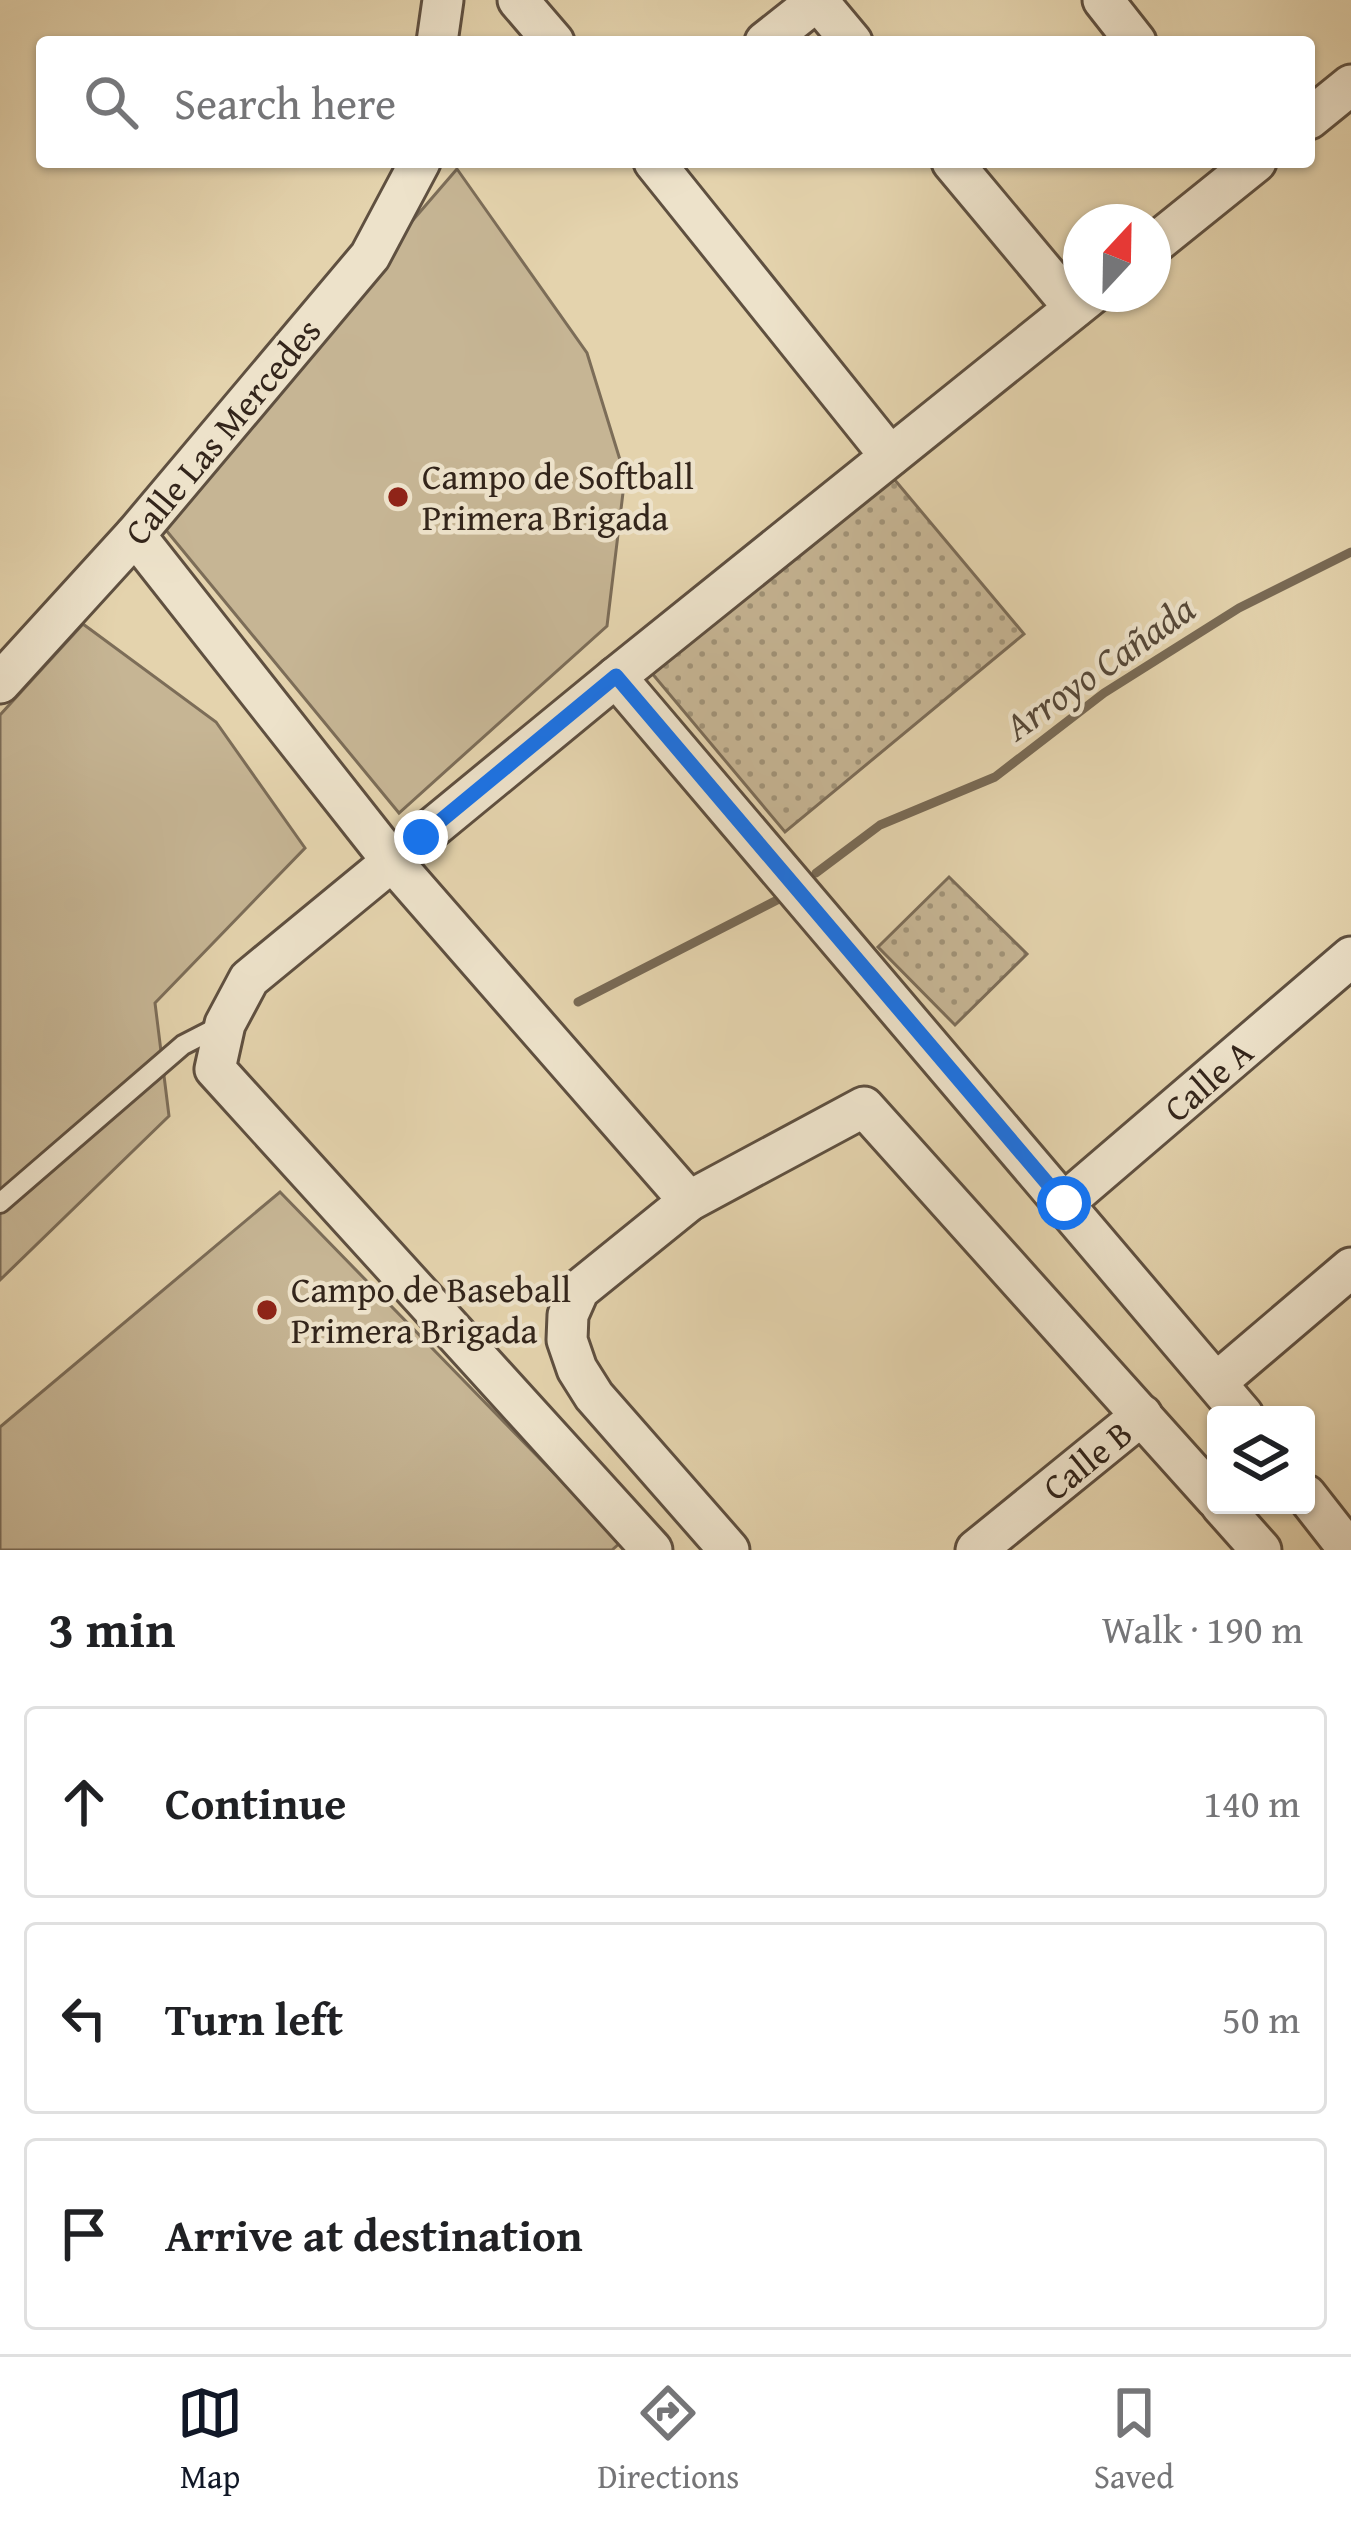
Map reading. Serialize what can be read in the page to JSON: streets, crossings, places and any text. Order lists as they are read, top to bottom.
{
  "streets": {
    "street": ["Calle Las Mercedes", "Calle A", "Calle B"]
  },
  "water": ["Arroyo Cañada"],
  "places": ["Campo de Softball Primera Brigada", "Campo de Baseball Primera Brigada"],
  "north": "top",
  "page": {
    "search": "Search here",
    "heading": ["3 min", "Walk · 190 m"],
    "list": [
      ["Continue", "140 m"],
      ["Turn left", "50 m"],
      "Arrive at destination"
    ],
    "nav": ["Map", "Directions", "Saved"]
  }
}
